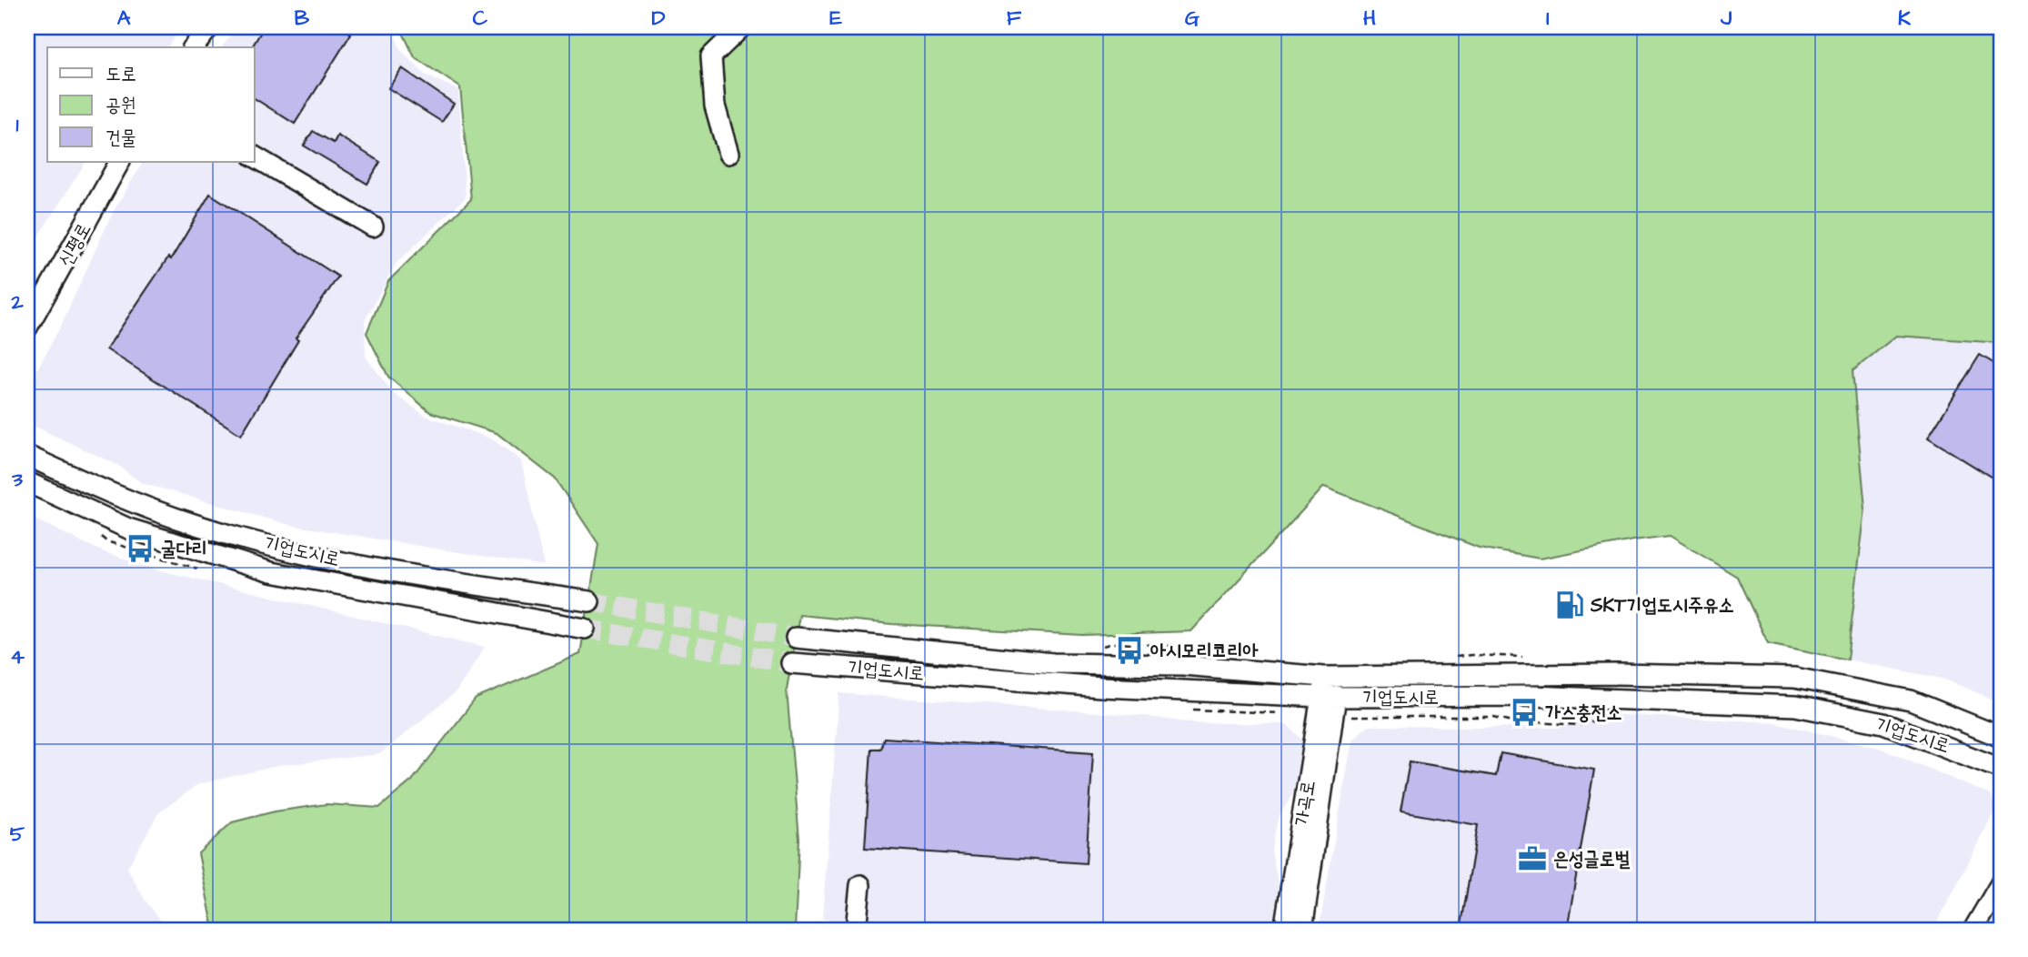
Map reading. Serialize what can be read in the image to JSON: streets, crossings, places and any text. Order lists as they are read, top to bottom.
{
  "streets": {
    "street": ["신평로", "기업도시로", "가곡로"]
  },
  "crossings": [
    ["기업도시로", "가곡로"]
  ],
  "places": {
    "bus stop": ["굴다리", "아시모리코리아", "가스충전소"],
    "fuel station": ["SKT기업도시주유소"],
    "office": ["은성글로벌"]
  },
  "legend": ["도로", "공원", "건물"],
  "grid": {
    "columns": [
      "A",
      "B",
      "C",
      "D",
      "E",
      "F",
      "G",
      "H",
      "I",
      "J",
      "K"
    ],
    "rows": [
      "1",
      "2",
      "3",
      "4",
      "5"
    ]
  }
}
